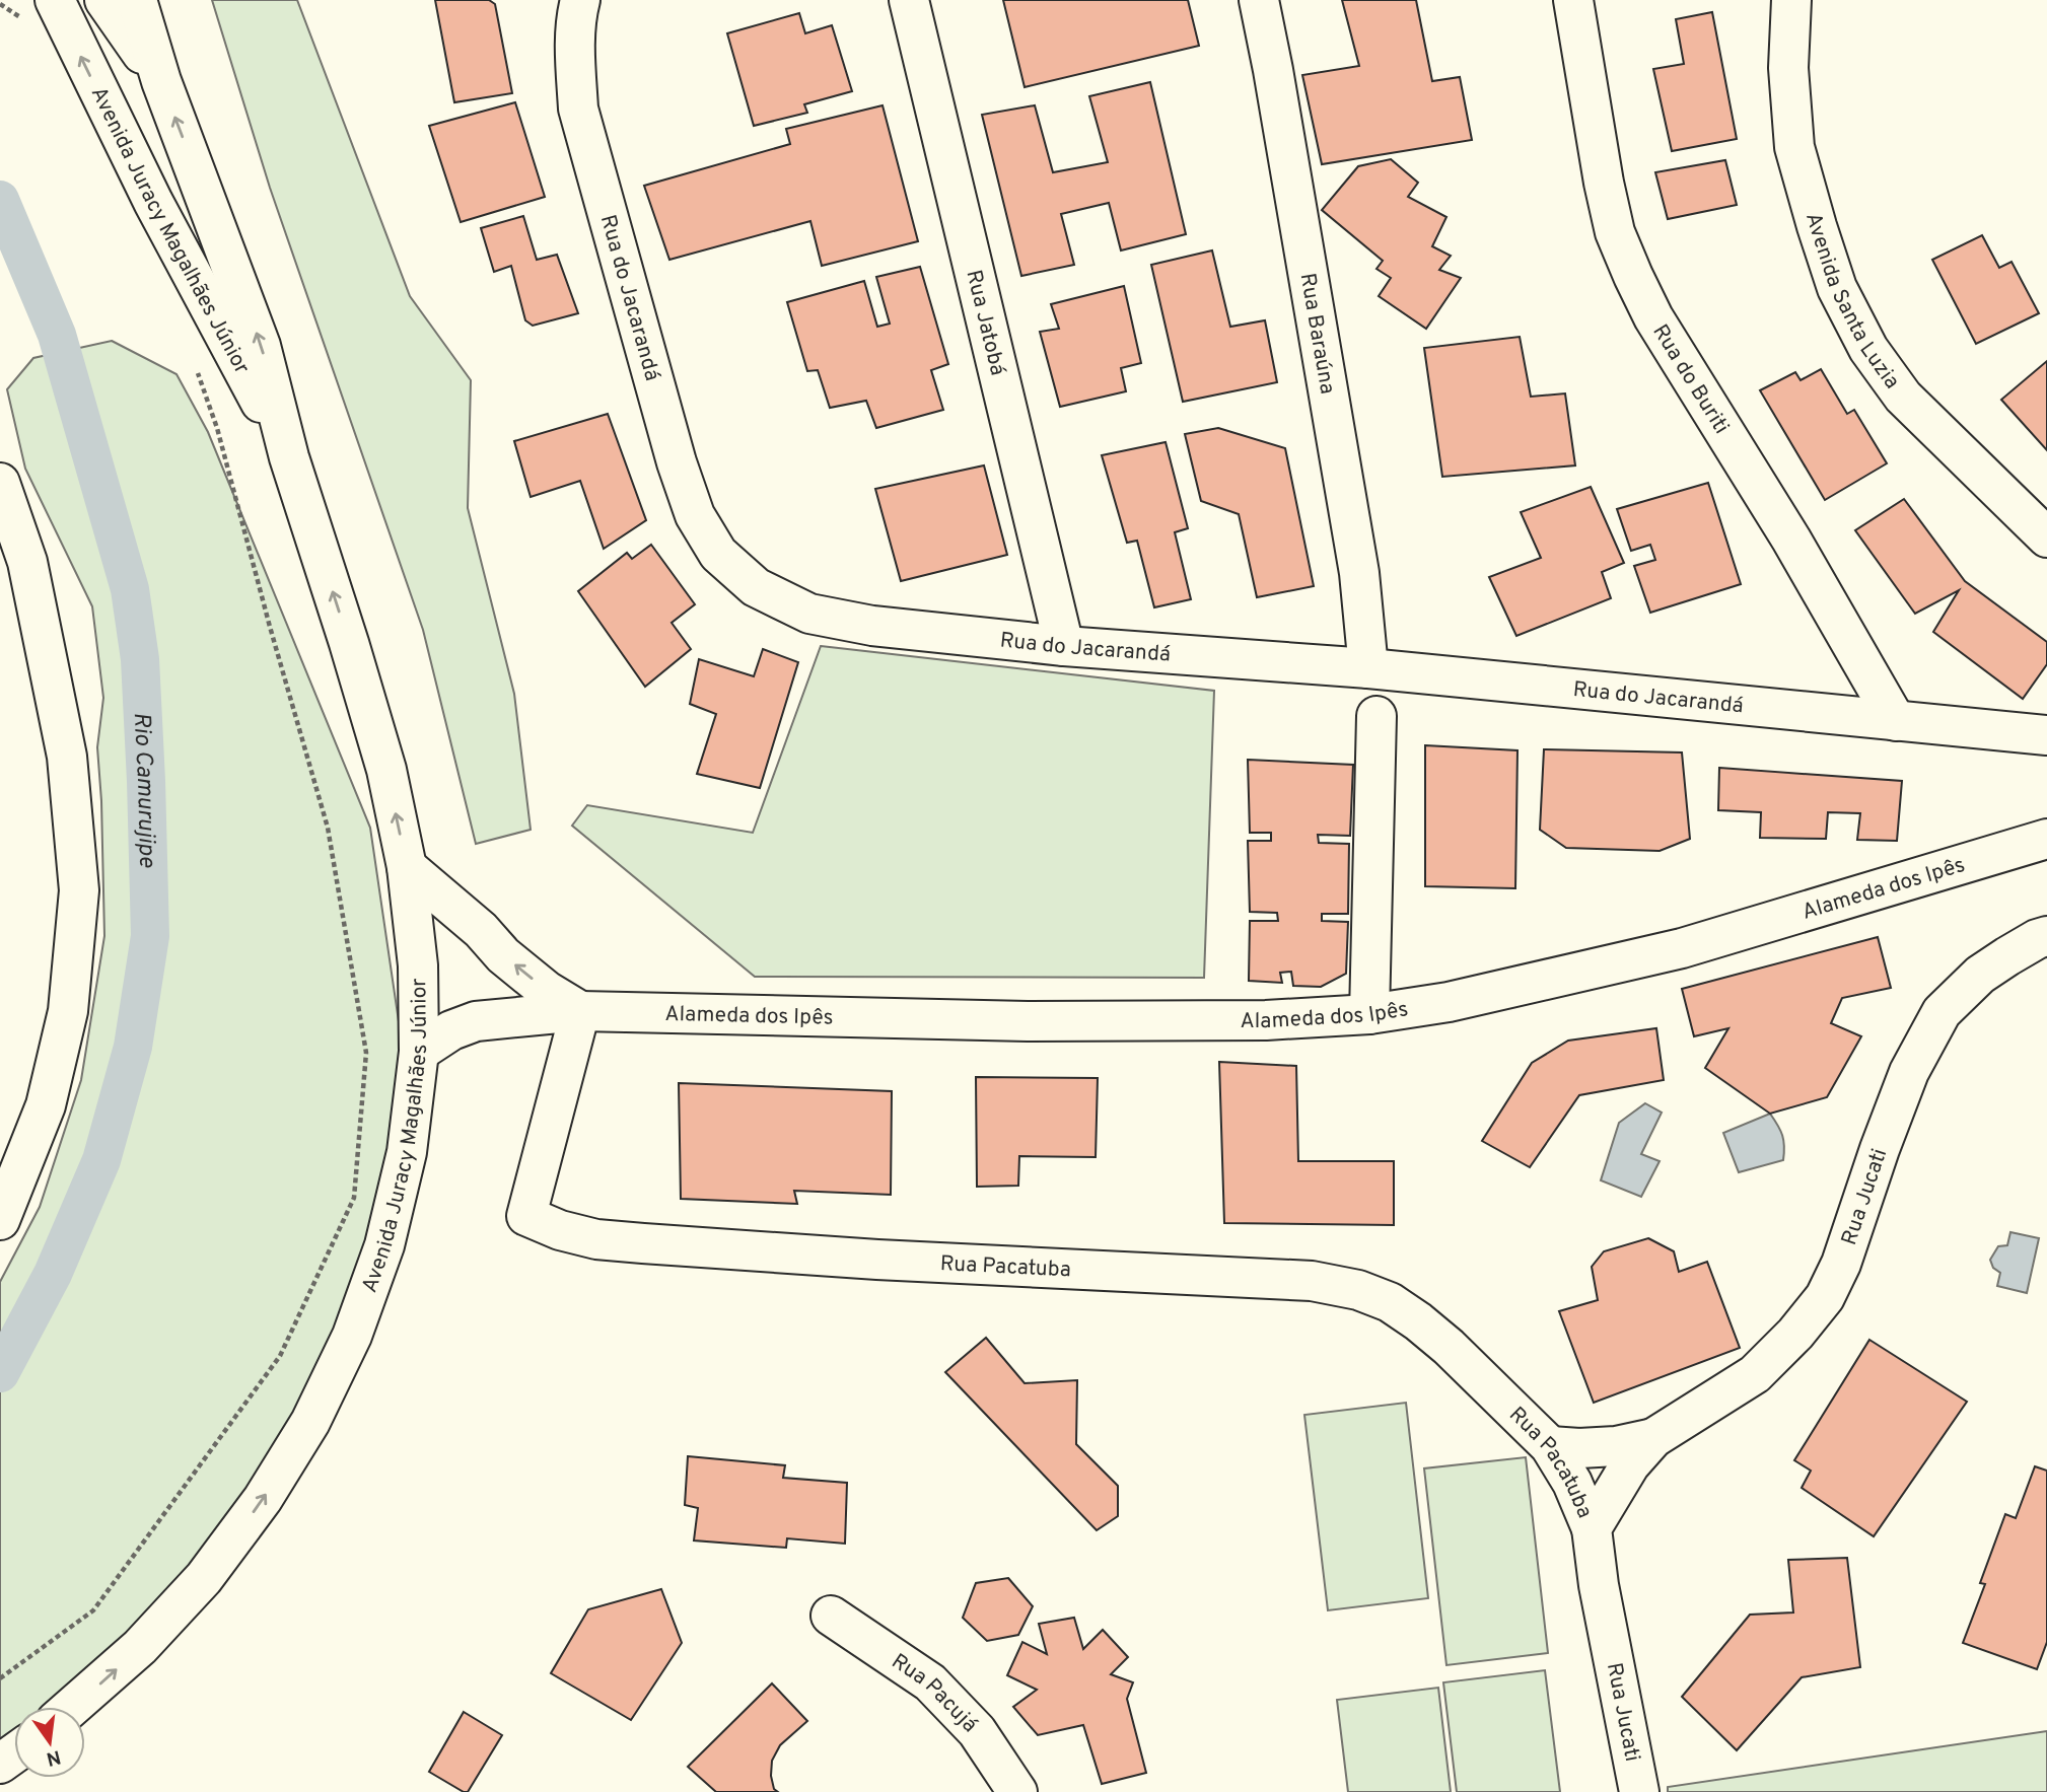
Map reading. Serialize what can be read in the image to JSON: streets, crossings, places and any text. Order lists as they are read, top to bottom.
{
  "streets": {
    "street": [
      "Avenida Juracy Magalhães Júnior",
      "Rua do Jacarandá",
      "Avenida Santa Luzia",
      "Rua Jatobá",
      "Rua Baraúna",
      "Rua do Buriti",
      "Alameda dos Ipês",
      "Rua Jucati",
      "Rua Pacatuba",
      "Rua Pacujá"
    ]
  },
  "crossings": [
    ["Avenida Juracy Magalhães Júnior", "Alameda dos Ipês"],
    ["Rua do Jacarandá", "Rua Jatobá"],
    ["Rua do Jacarandá", "Rua Baraúna"],
    ["Rua do Jacarandá", "Rua do Buriti"],
    ["Alameda dos Ipês", "Rua Pacatuba"],
    ["Rua Jucati", "Rua Pacatuba"]
  ],
  "one_way": ["Avenida Juracy Magalhães Júnior"],
  "water": ["Rio Camurujipe"],
  "north": "bottom"
}
